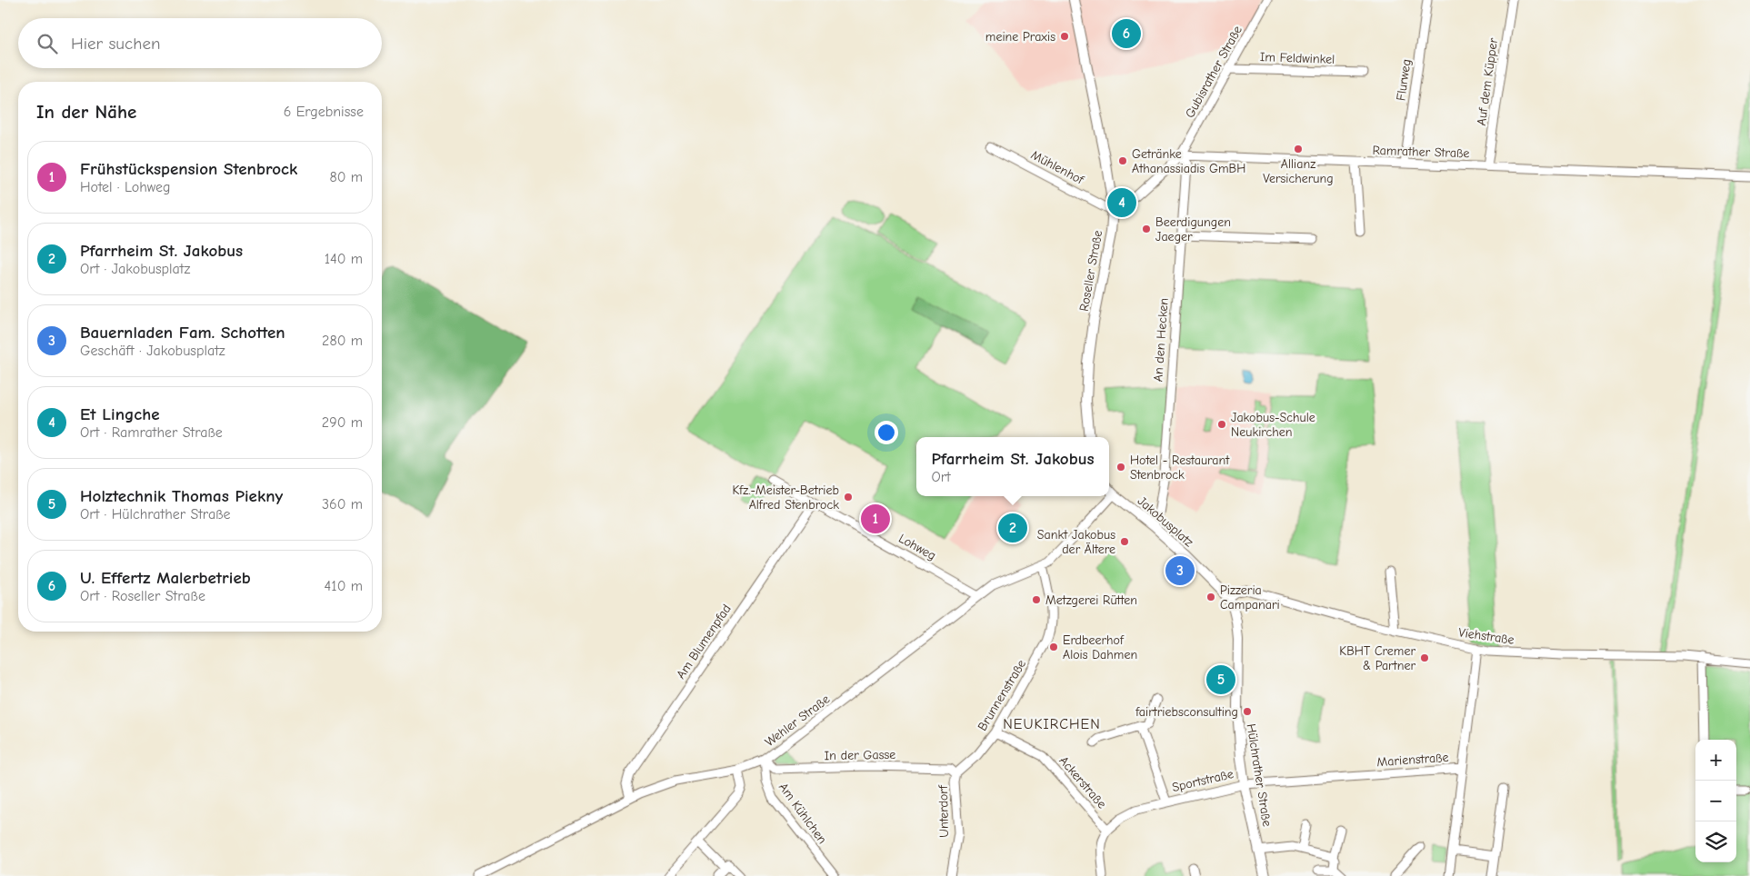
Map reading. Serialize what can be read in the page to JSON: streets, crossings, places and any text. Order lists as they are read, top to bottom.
{
  "streets": {
    "street": [
      "Im Feldwinkel",
      "Gubisrather Straße",
      "Flurweg",
      "Auf dem Küpper",
      "Ramrather Straße",
      "Mühlenhof",
      "Roseller Straße",
      "An den Hecken",
      "Jakobusplatz",
      "Lohweg",
      "Viehstraße",
      "Am Blumenpfad",
      "Brunnenstraße",
      "Wehler Straße",
      "In der Gasse",
      "Marienstraße",
      "Hülchrather Straße",
      "Sportstraße",
      "Ackerstraße",
      "Unterdorf",
      "Am Kühlchen"
    ]
  },
  "crossings": [
    ["Im Feldwinkel", "Gubisrather Straße"],
    ["Gubisrather Straße", "Ramrather Straße"],
    ["Gubisrather Straße", "An den Hecken"],
    ["Flurweg", "Ramrather Straße"],
    ["Auf dem Küpper", "Ramrather Straße"],
    ["Ramrather Straße", "An den Hecken"],
    ["Mühlenhof", "Roseller Straße"],
    ["An den Hecken", "Jakobusplatz"],
    ["Jakobusplatz", "Viehstraße"],
    ["Jakobusplatz", "Hülchrather Straße"],
    ["Lohweg", "Am Blumenpfad"],
    ["Lohweg", "Wehler Straße"],
    ["Viehstraße", "Marienstraße"],
    ["Viehstraße", "Hülchrather Straße"],
    ["Am Blumenpfad", "Wehler Straße"],
    ["Brunnenstraße", "Wehler Straße"],
    ["Brunnenstraße", "In der Gasse"],
    ["Brunnenstraße", "Ackerstraße"],
    ["Brunnenstraße", "Unterdorf"],
    ["Wehler Straße", "In der Gasse"],
    ["Wehler Straße", "Am Kühlchen"],
    ["In der Gasse", "Unterdorf"],
    ["In der Gasse", "Am Kühlchen"],
    ["Marienstraße", "Hülchrather Straße"],
    ["Marienstraße", "Sportstraße"],
    ["Hülchrather Straße", "Sportstraße"],
    ["Sportstraße", "Ackerstraße"]
  ],
  "districts": ["NEUKIRCHEN"],
  "places": [
    "meine Praxis",
    "Allianz Versicherung",
    "Getränke Athanassiadis GmBH",
    "Beerdigungen Jaeger",
    "Jakobus-Schule Neukirchen",
    "Hotel - Restaurant Stenbrock",
    "Kfz.-Meister-Betrieb Alfred Stenbrock",
    "Sankt Jakobus der Ältere",
    "Pizzeria Campanari",
    "Metzgerei Rütten",
    "Erdbeerhof Alois Dahmen",
    "KBHT Cremer & Partner",
    "fairtriebsconsulting"
  ],
  "page": {
    "pins": [
      "6",
      "4",
      "1",
      "2",
      "3",
      "5"
    ],
    "search": "Hier suchen",
    "heading": ["In der Nähe", "6 Ergebnisse"],
    "list": [
      {
        "mark": "1",
        "name": "Frühstückspension Stenbrock",
        "note": "Hotel · Lohweg",
        "value": "80 m"
      },
      {
        "mark": "2",
        "name": "Pfarrheim St. Jakobus",
        "note": "Ort · Jakobusplatz",
        "value": "140 m"
      },
      {
        "mark": "3",
        "name": "Bauernladen Fam. Schotten",
        "note": "Geschäft · Jakobusplatz",
        "value": "280 m"
      },
      {
        "mark": "4",
        "name": "Et Lingche",
        "note": "Ort · Ramrather Straße",
        "value": "290 m"
      },
      {
        "mark": "5",
        "name": "Holztechnik Thomas Piekny",
        "note": "Ort · Hülchrather Straße",
        "value": "360 m"
      },
      {
        "mark": "6",
        "name": "U. Effertz Malerbetrieb",
        "note": "Ort · Roseller Straße",
        "value": "410 m"
      }
    ],
    "popup": ["Pfarrheim St. Jakobus", "Ort"],
    "map_buttons": ["+", "−"]
  }
}
